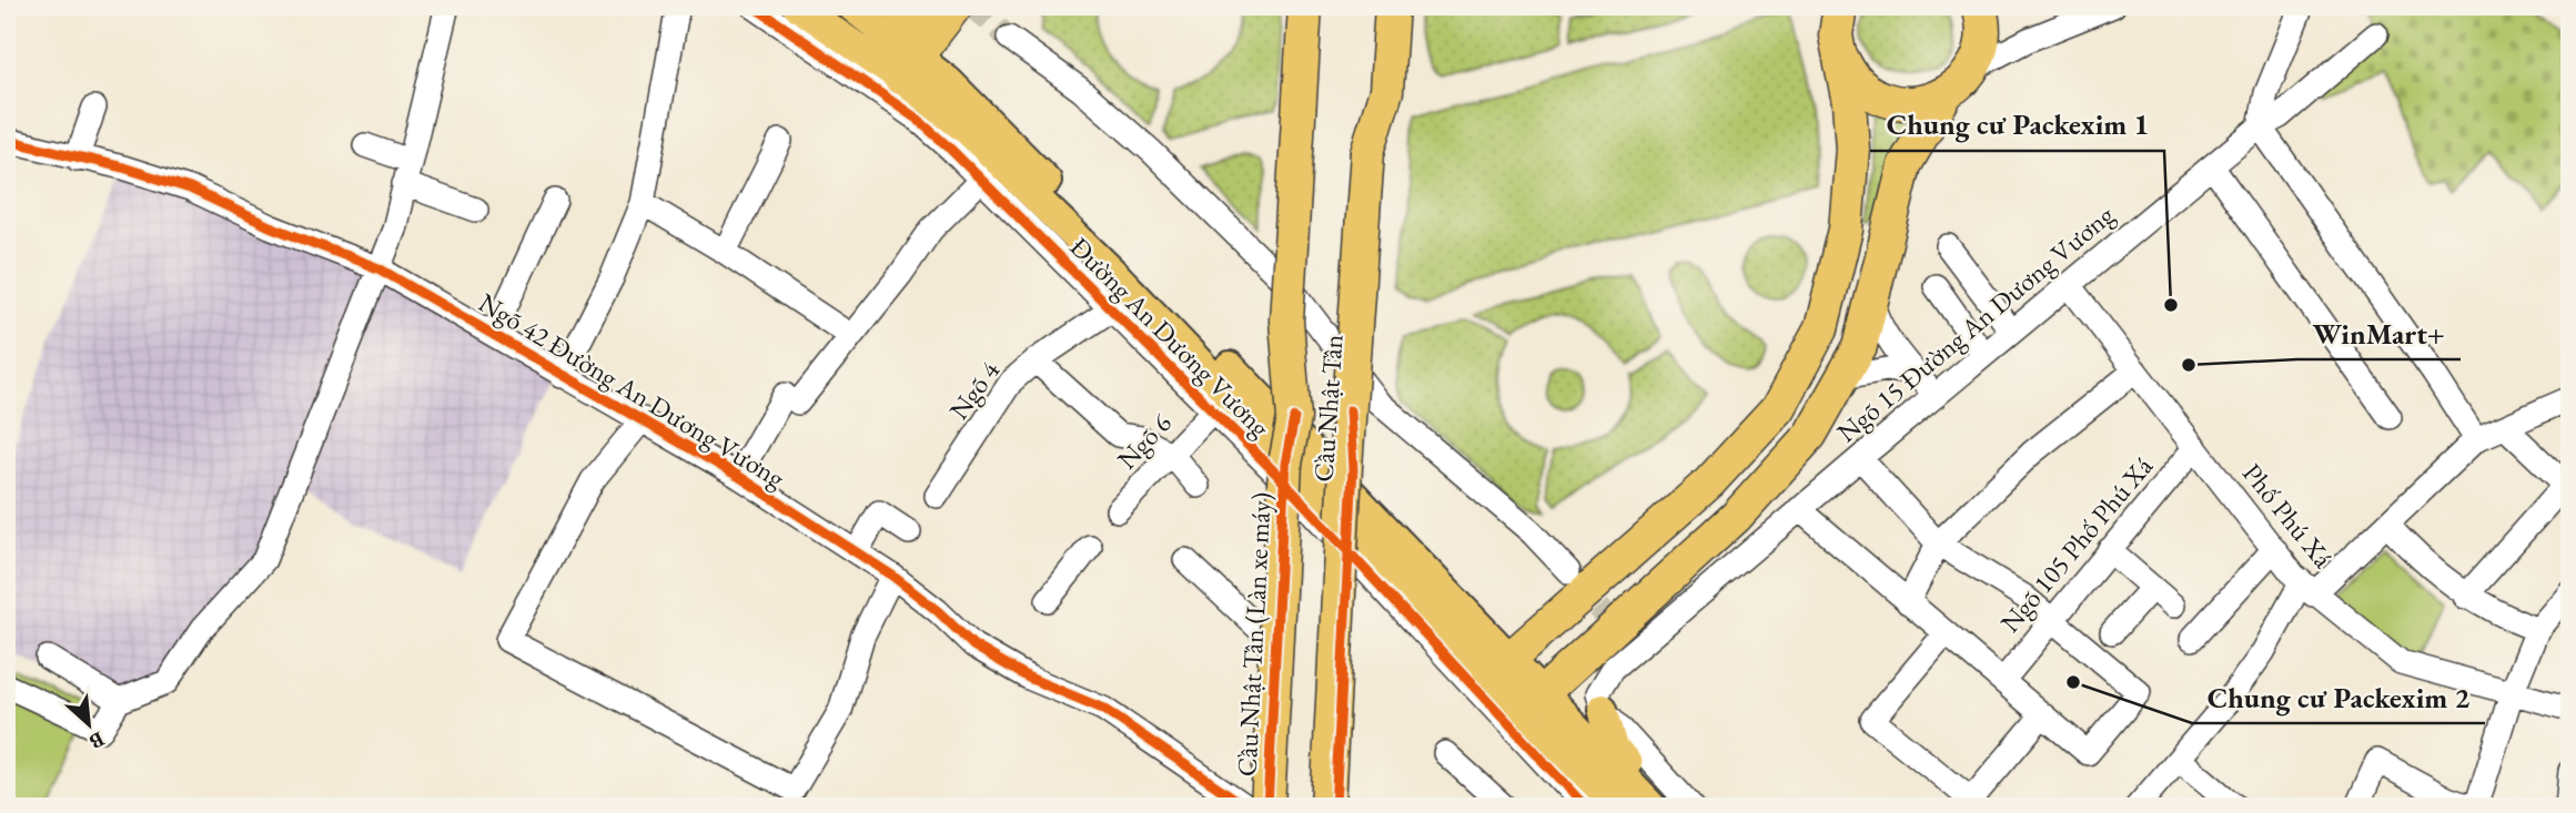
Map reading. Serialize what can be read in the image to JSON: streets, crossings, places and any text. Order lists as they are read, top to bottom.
{
  "streets": {
    "highway": ["Cầu Nhật Tân", "Cầu Nhật Tân (Làn xe máy)"],
    "main road": ["Đường An Dương Vương"],
    "street": [
      "Ngõ 15 Đường An Dương Vương",
      "Ngõ 42 Đường An Dương Vương",
      "Ngõ 4",
      "Ngõ 6",
      "Phố Phú Xá",
      "Ngõ 105 Phố Phú Xá"
    ]
  },
  "crossings": [
    ["Ngõ 15 Đường An Dương Vương", "Phố Phú Xá"],
    ["Đường An Dương Vương", "Ngõ 4"],
    ["Đường An Dương Vương", "Ngõ 6"],
    ["Ngõ 42 Đường An Dương Vương", "Cầu Nhật Tân (Làn xe máy)"],
    ["Cầu Nhật Tân", "Cầu Nhật Tân (Làn xe máy)"],
    ["Phố Phú Xá", "Ngõ 105 Phố Phú Xá"]
  ],
  "places": ["Chung cư Packexim 1", "WinMart+", "Chung cư Packexim 2"],
  "north": "bottom right"
}
